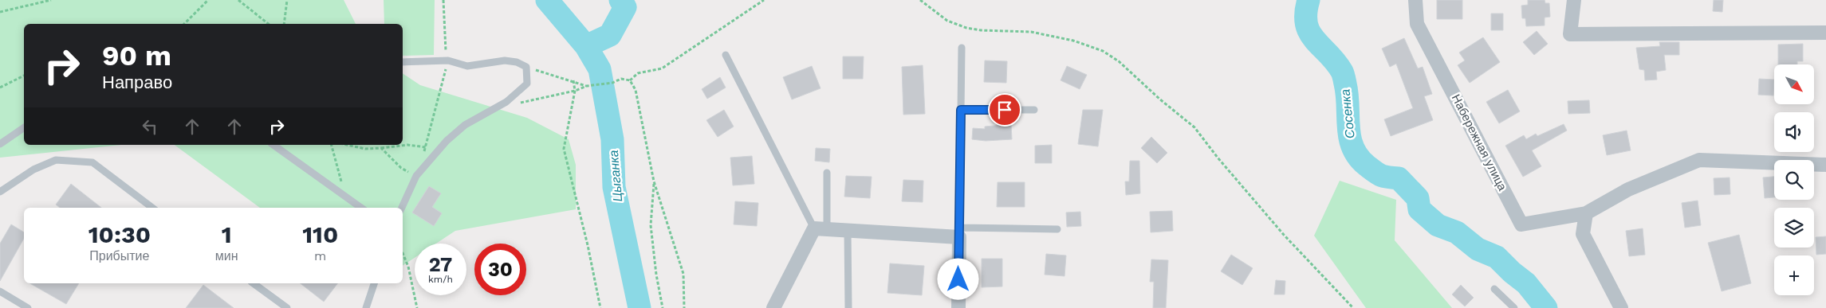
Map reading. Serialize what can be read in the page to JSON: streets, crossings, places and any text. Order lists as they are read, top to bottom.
{
  "streets": {
    "street": ["Набережная улица"]
  },
  "water": ["Сосенка", "Цыганка"],
  "north": "bottom right",
  "page": {
    "turn": ["90 m", "Направо"],
    "map_buttons": "+",
    "eta": [
      "10:30",
      "Прибытие",
      "1",
      "мин",
      "110",
      "m"
    ],
    "speed": "27 km/h",
    "limit": "30"
  }
}
